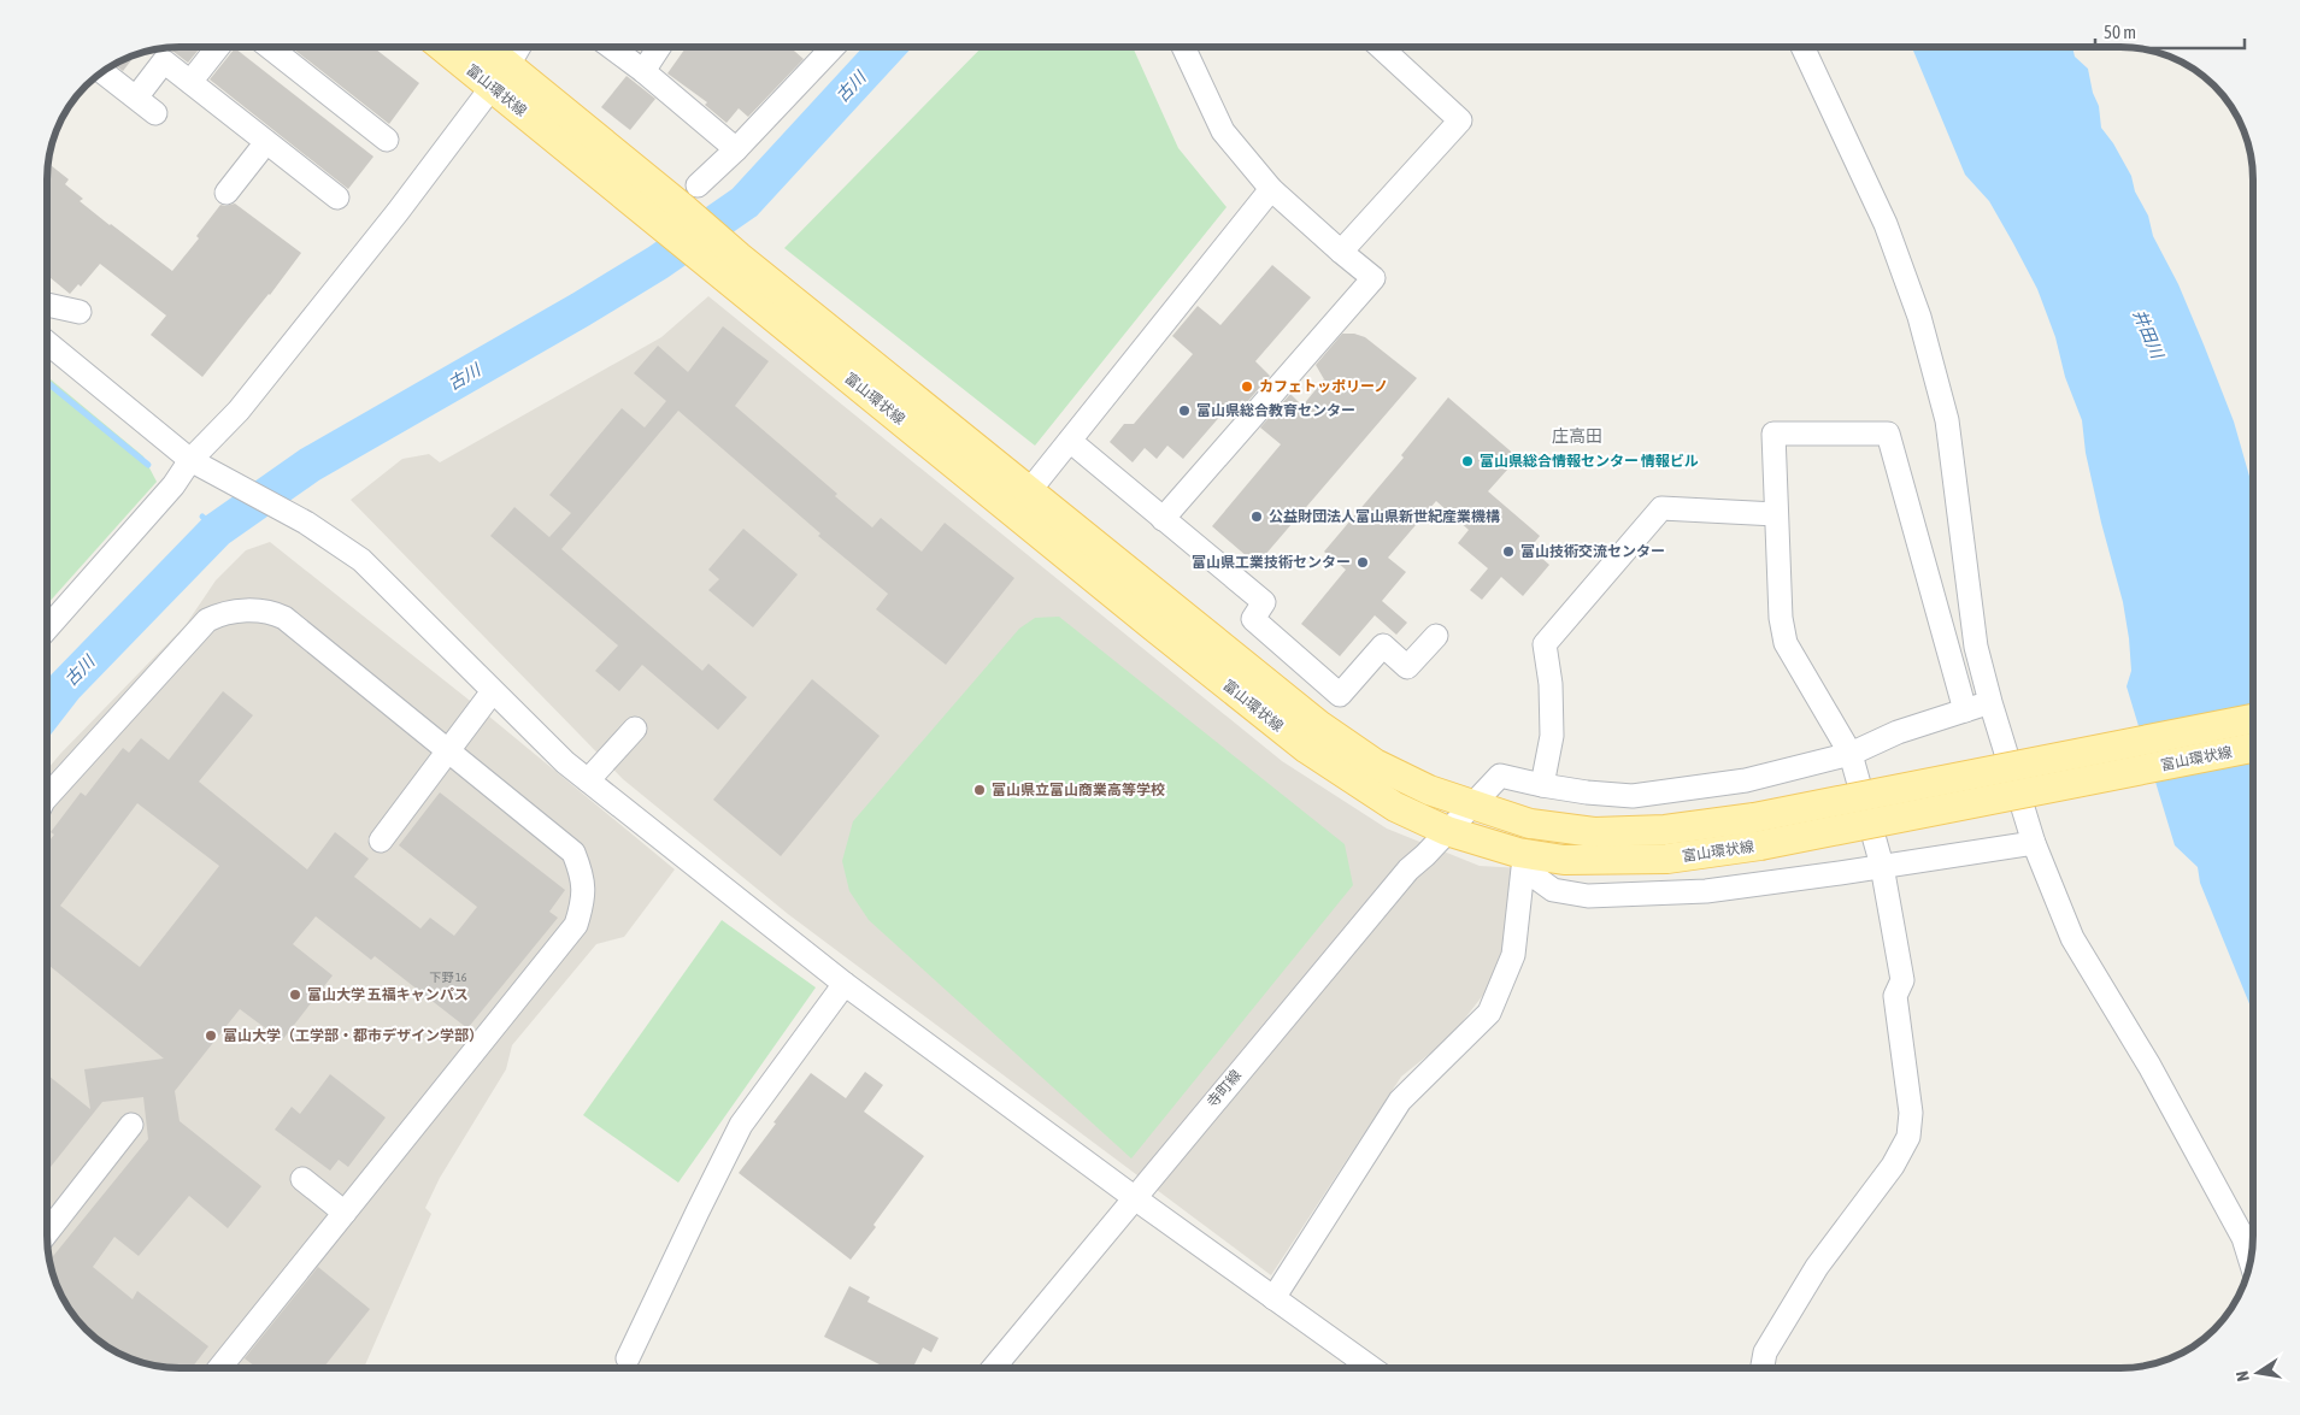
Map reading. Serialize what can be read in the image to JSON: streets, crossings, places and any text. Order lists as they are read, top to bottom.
{
  "streets": {
    "main road": ["富山環状線"],
    "street": ["寺町線"]
  },
  "crossings": [
    ["富山環状線", "寺町線"]
  ],
  "districts": ["庄高田"],
  "water": ["古川", "井田川"],
  "places": [
    "カフェトッポリーノ",
    "富山県総合教育センター",
    "富山県総合情報センター 情報ビル",
    "公益財団法人富山県新世紀産業機構",
    "富山技術交流センター",
    "富山県工業技術センター",
    "富山県立富山商業高等学校",
    "富山大学 五福キャンパス",
    "富山大学（工学部・都市デザイン学部）"
  ],
  "house_numbers": ["下野 16"],
  "scale_bar": "50 m",
  "north": "left"
}
